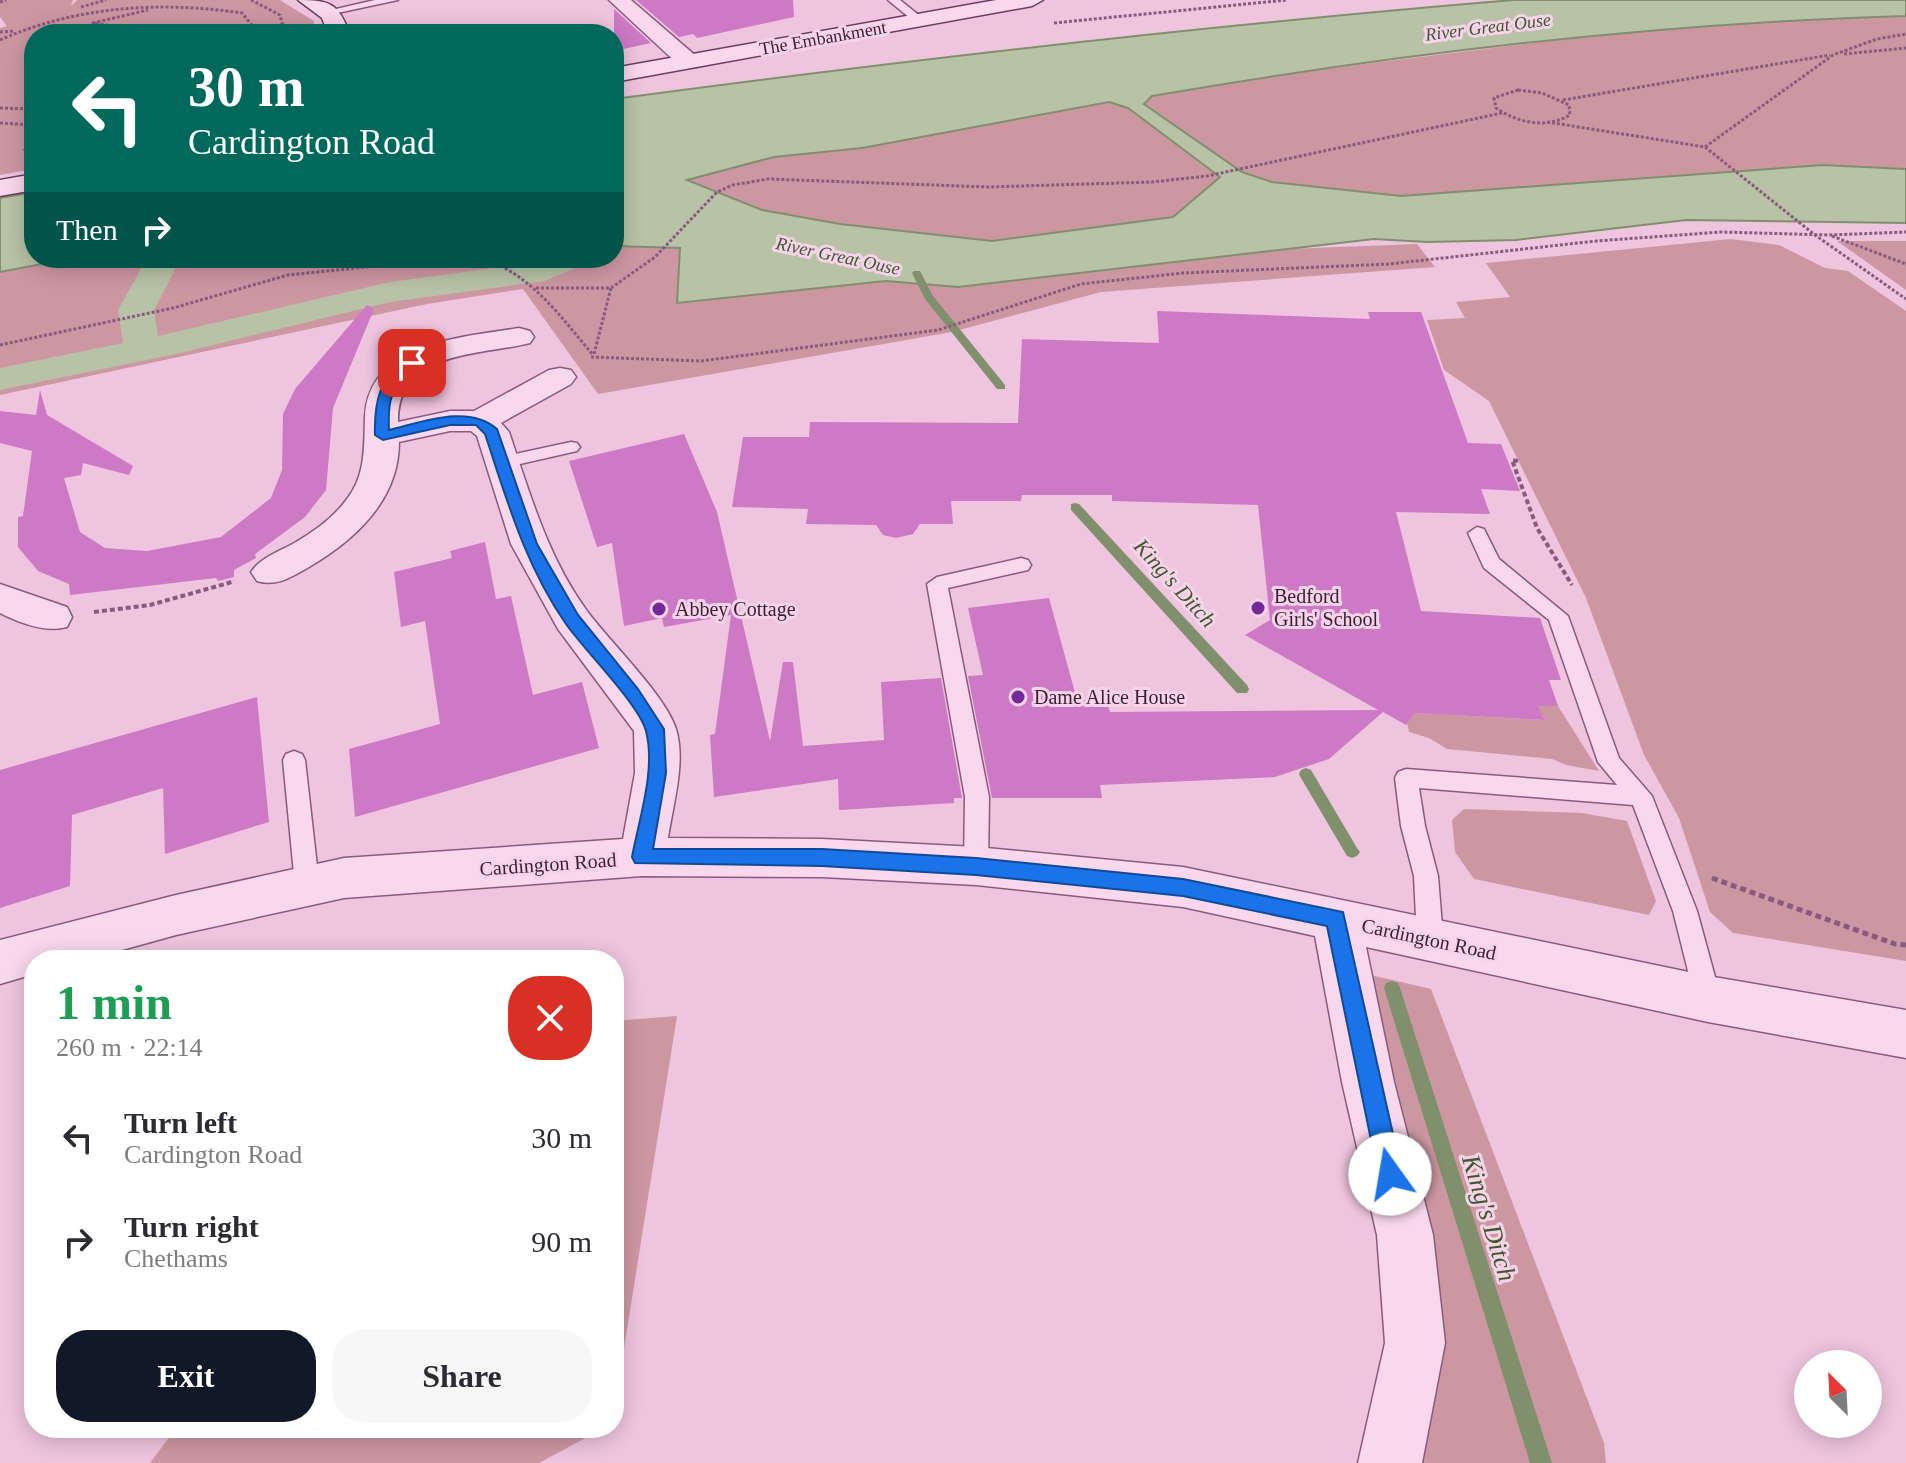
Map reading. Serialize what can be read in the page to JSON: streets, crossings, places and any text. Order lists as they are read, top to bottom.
{
  "streets": {
    "street": ["The Embankment", "Cardington Road"]
  },
  "water": ["River Great Ouse", "King's Ditch"],
  "places": ["Bedford Girls' School", "Abbey Cottage", "Dame Alice House"],
  "north": "top left",
  "page": {
    "turn": ["30 m", "Cardington Road"],
    "then": "Then",
    "heading": ["1 min", "260 m · 22:14"],
    "list": [
      {
        "name": "Turn left",
        "note": "Cardington Road",
        "value": "30 m"
      },
      {
        "name": "Turn right",
        "note": "Chethams",
        "value": "90 m"
      }
    ],
    "buttons": ["Exit", "Share"]
  }
}
